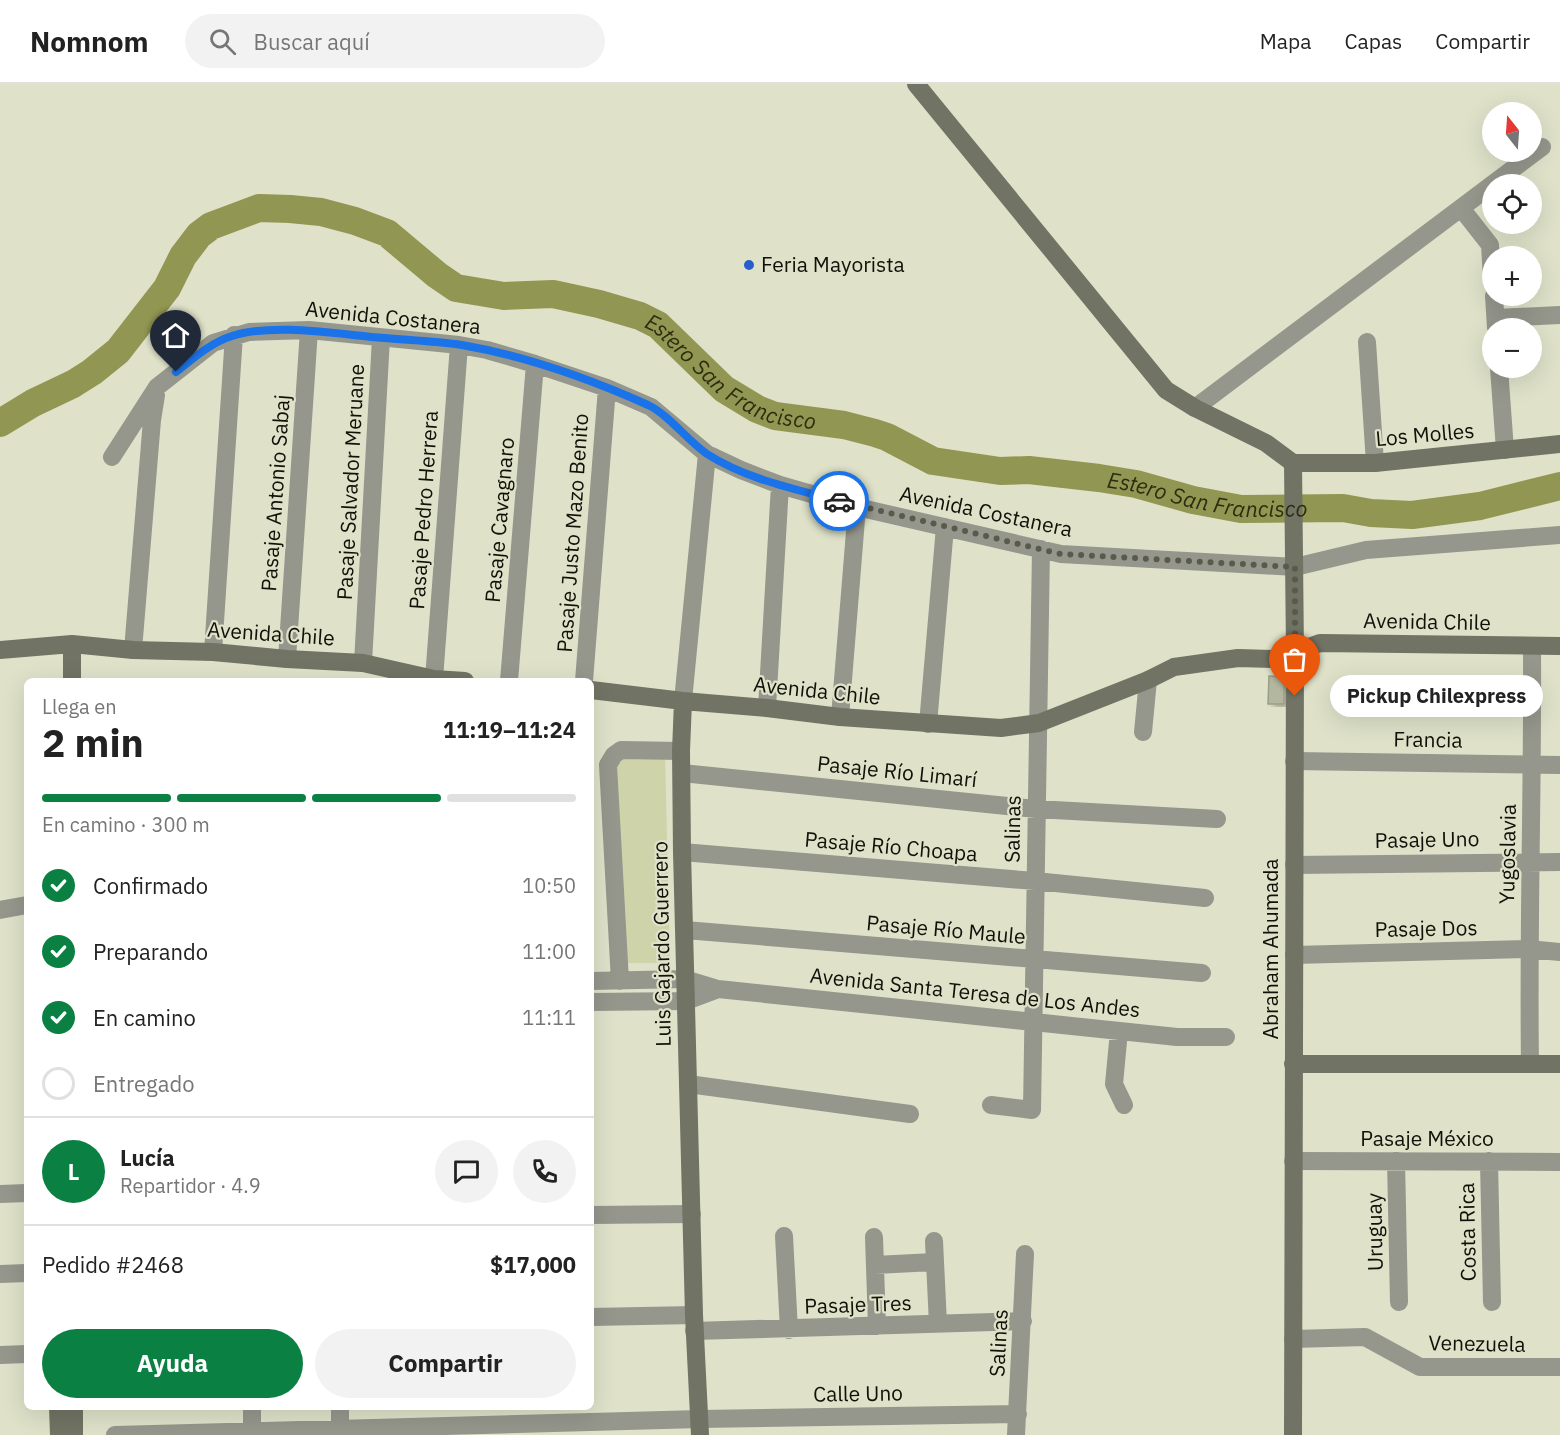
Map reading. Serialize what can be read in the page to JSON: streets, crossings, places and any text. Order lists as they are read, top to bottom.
{
  "streets": {
    "street": [
      "Avenida Costanera",
      "Los Molles",
      "Pasaje Salvador Meruane",
      "Pasaje Antonio Sabaj",
      "Pasaje Pedro Herrera",
      "Pasaje Cavagnaro",
      "Pasaje Justo Mazo Benito",
      "Avenida Chile",
      "Francia",
      "Pasaje Río Limarí",
      "Salinas",
      "Pasaje Uno",
      "Pasaje Río Choapa",
      "Yugoslavia",
      "Pasaje Dos",
      "Pasaje Río Maule",
      "Luis Gajardo Guerrero",
      "Abraham Ahumada",
      "Avenida Santa Teresa de Los Andes",
      "Pasaje México",
      "Uruguay",
      "Costa Rica",
      "Pasaje Tres",
      "Venezuela",
      "Calle Uno"
    ]
  },
  "crossings": [
    ["Avenida Costanera", "Pasaje Salvador Meruane"],
    ["Avenida Costanera", "Pasaje Antonio Sabaj"],
    ["Avenida Costanera", "Pasaje Pedro Herrera"],
    ["Avenida Costanera", "Pasaje Cavagnaro"],
    ["Avenida Costanera", "Pasaje Justo Mazo Benito"],
    ["Avenida Costanera", "Salinas"],
    ["Avenida Costanera", "Luis Gajardo Guerrero"],
    ["Avenida Costanera", "Abraham Ahumada"],
    ["Los Molles", "Abraham Ahumada"],
    ["Pasaje Salvador Meruane", "Avenida Chile"],
    ["Pasaje Antonio Sabaj", "Avenida Chile"],
    ["Avenida Chile", "Salinas"],
    ["Avenida Chile", "Yugoslavia"],
    ["Avenida Chile", "Luis Gajardo Guerrero"],
    ["Avenida Chile", "Abraham Ahumada"],
    ["Francia", "Yugoslavia"],
    ["Francia", "Abraham Ahumada"],
    ["Pasaje Río Limarí", "Salinas"],
    ["Pasaje Río Limarí", "Luis Gajardo Guerrero"],
    ["Salinas", "Pasaje Río Choapa"],
    ["Salinas", "Pasaje Río Maule"],
    ["Salinas", "Avenida Santa Teresa de Los Andes"],
    ["Salinas", "Pasaje Tres"],
    ["Salinas", "Calle Uno"],
    ["Pasaje Uno", "Yugoslavia"],
    ["Pasaje Uno", "Abraham Ahumada"],
    ["Pasaje Río Choapa", "Luis Gajardo Guerrero"],
    ["Yugoslavia", "Pasaje Dos"],
    ["Pasaje Dos", "Abraham Ahumada"],
    ["Pasaje Río Maule", "Luis Gajardo Guerrero"],
    ["Luis Gajardo Guerrero", "Avenida Santa Teresa de Los Andes"],
    ["Luis Gajardo Guerrero", "Pasaje Tres"],
    ["Luis Gajardo Guerrero", "Calle Uno"],
    ["Abraham Ahumada", "Pasaje México"],
    ["Abraham Ahumada", "Venezuela"],
    ["Pasaje México", "Uruguay"],
    ["Pasaje México", "Costa Rica"]
  ],
  "water": ["Estero San Francisco"],
  "places": ["Feria Mayorista", "Pickup Chilexpress"],
  "north": "top",
  "page": {
    "header": "Nomnom",
    "search": "Buscar aquí",
    "nav": ["Mapa", "Capas", "Compartir"],
    "map_buttons": ["+", "−"],
    "bubble": "Pickup Chilexpress",
    "heading": ["2 min", "Llega en", "11:19–11:24"],
    "panel": [
      "Lucía",
      "Repartidor · 4.9",
      "Pedido #2468",
      "$17,000"
    ],
    "bar": "En camino · 300 m",
    "list": [
      ["Confirmado", "10:50"],
      ["Preparando", "11:00"],
      ["En camino", "11:11"],
      "Entregado"
    ],
    "round": "L",
    "buttons": ["Ayuda", "Compartir"]
  }
}
